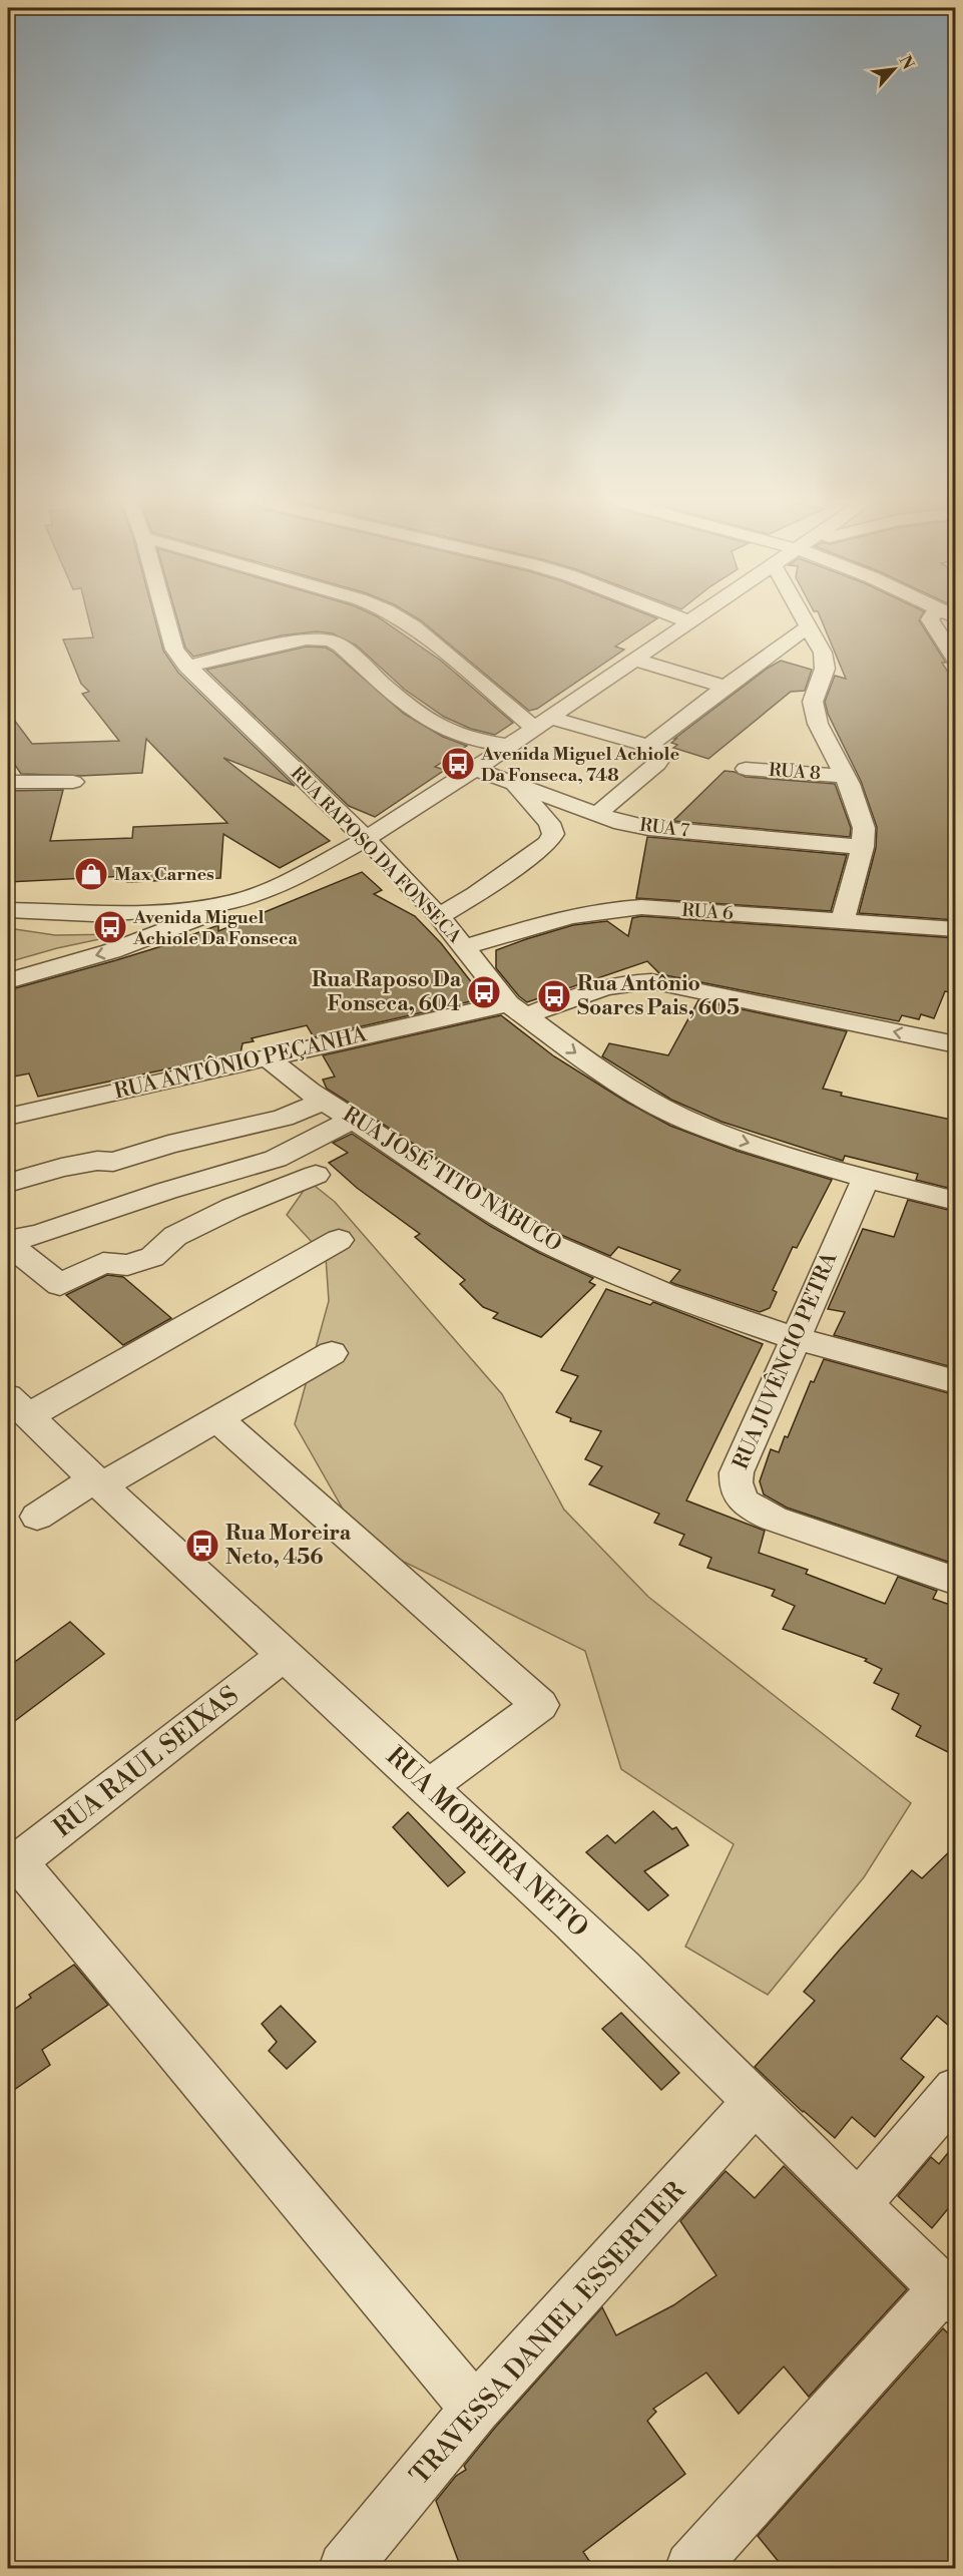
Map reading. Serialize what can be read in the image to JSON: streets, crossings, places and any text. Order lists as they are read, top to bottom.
{
  "streets": {
    "street": [
      "RUA 8",
      "RUA 7",
      "RUA RAPOSO DA FONSECA",
      "RUA 6",
      "RUA ANTÔNIO PEÇANHA",
      "RUA JOSÉ TITO NABUCO",
      "RUA JUVÊNCIO PETRA",
      "RUA RAUL SEIXAS",
      "RUA MOREIRA NETO",
      "TRAVESSA DANIEL ESSERTIER"
    ]
  },
  "crossings": [
    ["RUA RAPOSO DA FONSECA", "RUA 6"],
    ["RUA RAPOSO DA FONSECA", "RUA ANTÔNIO PEÇANHA"],
    ["RUA RAPOSO DA FONSECA", "RUA JUVÊNCIO PETRA"],
    ["RUA ANTÔNIO PEÇANHA", "RUA JOSÉ TITO NABUCO"],
    ["RUA JOSÉ TITO NABUCO", "RUA JUVÊNCIO PETRA"],
    ["RUA RAUL SEIXAS", "RUA MOREIRA NETO"],
    ["RUA MOREIRA NETO", "TRAVESSA DANIEL ESSERTIER"]
  ],
  "one_way": ["RUA RAPOSO DA FONSECA"],
  "places": {
    "bus stop": [
      "Avenida Miguel Achiole Da Fonseca, 748",
      "Avenida Miguel Achiole Da Fonseca",
      "Rua Raposo Da Fonseca, 604",
      "Rua Antônio Soares Pais, 605",
      "Rua Moreira Neto, 456"
    ],
    "shop": ["Max Carnes"]
  },
  "north": "top right"
}
